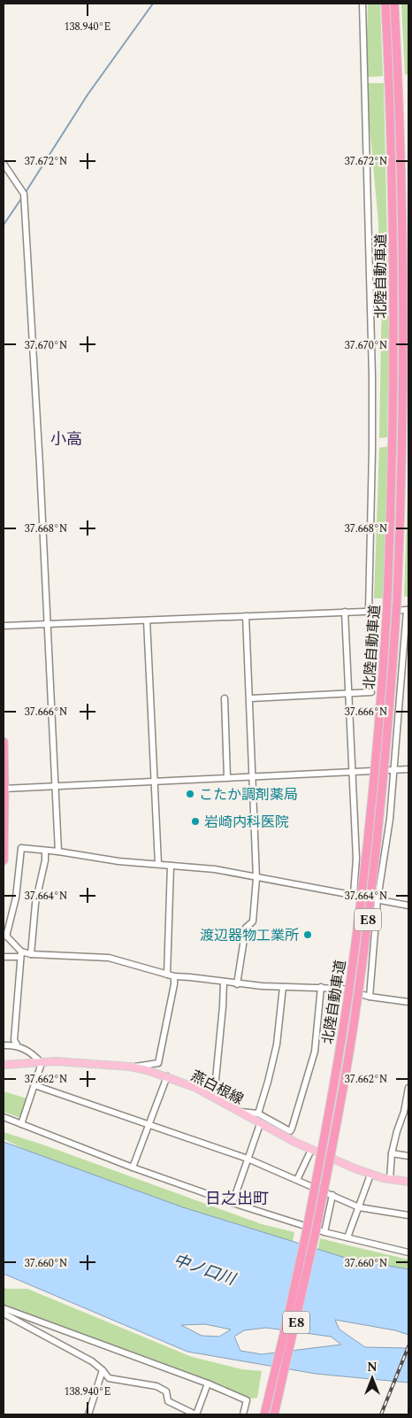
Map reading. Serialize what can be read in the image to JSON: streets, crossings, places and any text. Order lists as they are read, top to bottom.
{
  "streets": {
    "highway": ["北陸自動車道", "E8"],
    "main road": ["燕白根線"]
  },
  "districts": ["小高", "日之出町"],
  "water": ["中ノ口川"],
  "places": ["こたか調剤薬局", "岩崎内科医院", "渡辺器物工業所"],
  "north": "top",
  "coordinates": [
    "138.940°E",
    "37.672°N",
    "37.670°N",
    "37.668°N",
    "37.666°N",
    "37.664°N",
    "37.662°N",
    "37.660°N"
  ]
}
